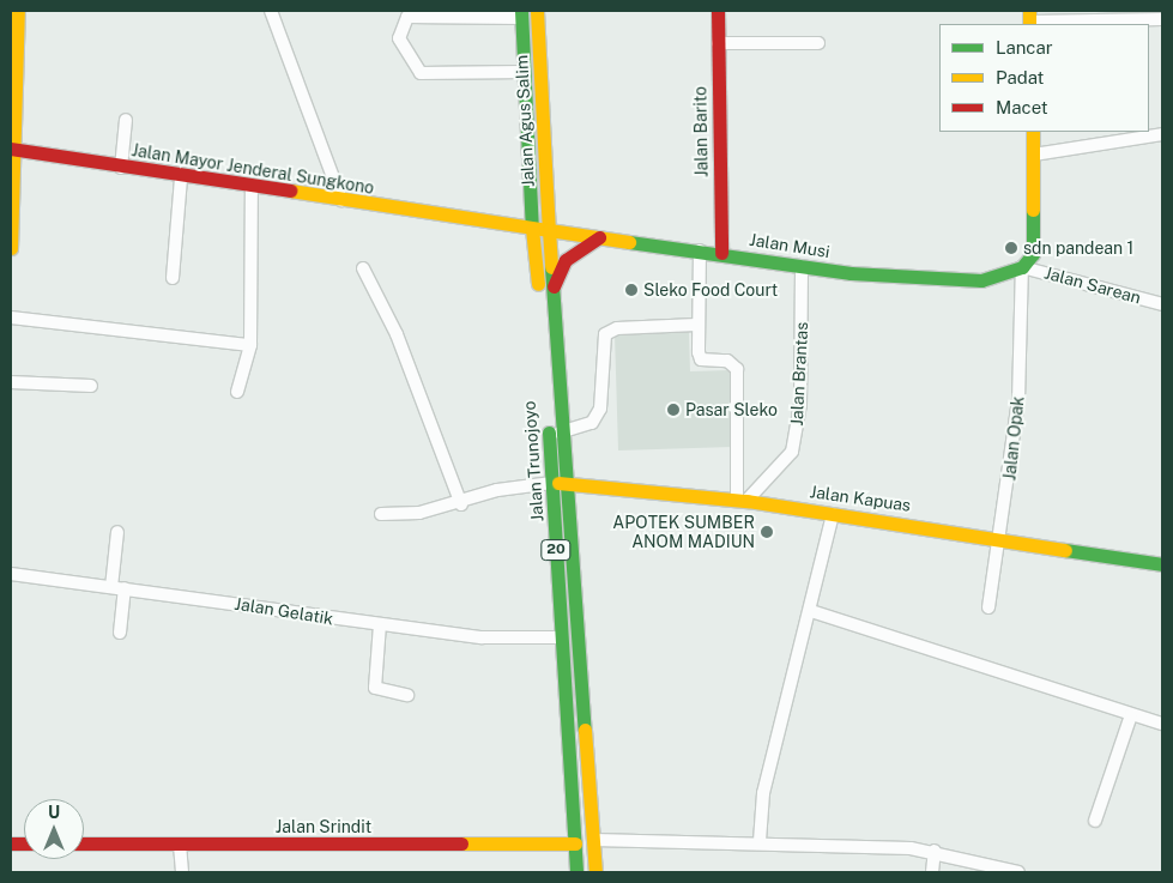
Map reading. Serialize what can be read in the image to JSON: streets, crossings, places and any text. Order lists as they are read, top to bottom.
{
  "streets": {
    "main road": [
      "Jalan Agus Salim",
      "Jalan Barito",
      "Jalan Mayor Jenderal Sungkono",
      "Jalan Musi",
      "Jalan Trunojoyo",
      "Jalan Kapuas",
      "20",
      "Jalan Srindit"
    ],
    "street": [
      "Jalan Sarean",
      "Jalan Brantas",
      "Jalan Opak",
      "Jalan Gelatik"
    ]
  },
  "crossings": [
    ["Jalan Agus Salim", "Jalan Musi"],
    ["Jalan Agus Salim", "Jalan Trunojoyo"],
    ["Jalan Barito", "Jalan Musi"],
    ["Jalan Mayor Jenderal Sungkono", "Jalan Musi"],
    ["Jalan Mayor Jenderal Sungkono", "Jalan Trunojoyo"],
    ["Jalan Musi", "Jalan Sarean"],
    ["Jalan Musi", "Jalan Brantas"],
    ["Jalan Musi", "Jalan Opak"],
    ["Jalan Musi", "Jalan Trunojoyo"],
    ["Jalan Sarean", "Jalan Opak"],
    ["Jalan Brantas", "Jalan Kapuas"],
    ["Jalan Opak", "Jalan Kapuas"],
    ["Jalan Trunojoyo", "Jalan Kapuas"],
    ["Jalan Trunojoyo", "Jalan Gelatik"],
    ["Jalan Trunojoyo", "Jalan Srindit"]
  ],
  "places": [
    "sdn pandean 1",
    "Sleko Food Court",
    "Pasar Sleko",
    "APOTEK SUMBER ANOM MADIUN"
  ],
  "legend": ["Lancar", "Padat", "Macet"],
  "north": "top"
}
